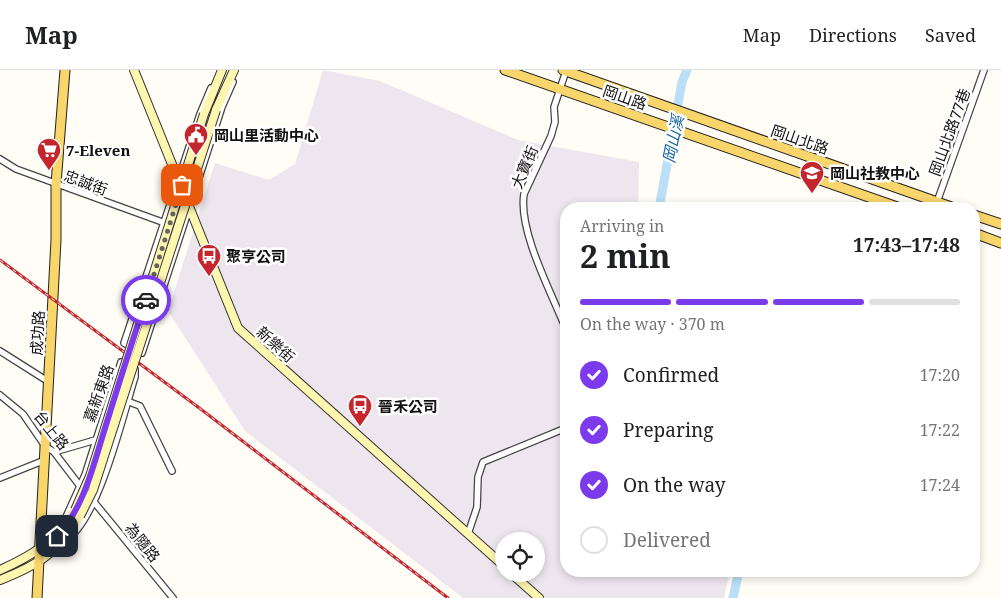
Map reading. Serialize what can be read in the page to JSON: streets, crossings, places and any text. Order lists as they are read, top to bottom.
{
  "streets": {
    "main road": ["岡山路", "岡山北路", "成功路"],
    "street": [
      "岡山北路77巷",
      "大寶街",
      "忠誠街",
      "新樂街",
      "嘉新東路",
      "台上路",
      "為隨路"
    ]
  },
  "crossings": [
    ["岡山路", "岡山北路"],
    ["岡山路", "大寶街"],
    ["岡山北路77巷", "岡山北路"],
    ["忠誠街", "成功路"],
    ["成功路", "嘉新東路"],
    ["成功路", "台上路"],
    ["嘉新東路", "台上路"],
    ["嘉新東路", "為隨路"]
  ],
  "water": ["岡山溪"],
  "places": {
    "public building": ["岡山里活動中心"],
    "supermarket": ["7-Eleven"],
    "school or university": ["岡山社教中心"],
    "bus stop": ["聚亨公司", "晉禾公司"]
  },
  "page": {
    "header": "Map",
    "nav": ["Map", "Directions", "Saved"],
    "heading": ["2 min", "Arriving in", "17:43–17:48"],
    "bar": "On the way · 370 m",
    "list": [
      ["Confirmed", "17:20"],
      ["Preparing", "17:22"],
      ["On the way", "17:24"],
      "Delivered"
    ]
  }
}
